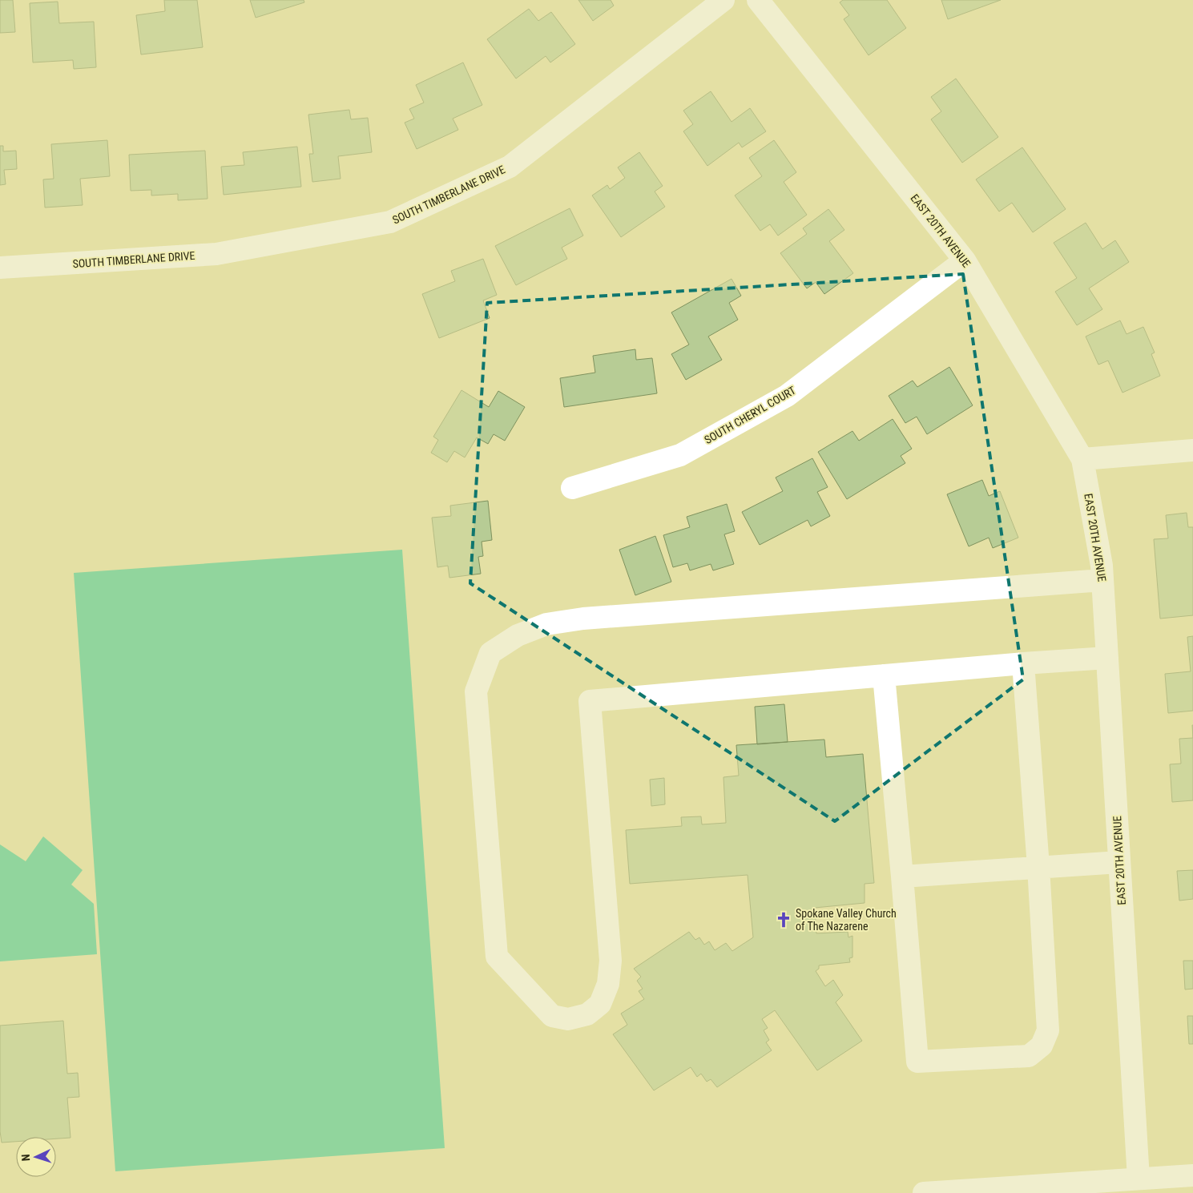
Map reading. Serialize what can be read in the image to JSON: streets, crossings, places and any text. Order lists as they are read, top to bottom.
{
  "streets": {
    "street": ["SOUTH TIMBERLANE DRIVE", "EAST 20TH AVENUE", "SOUTH CHERYL COURT"]
  },
  "crossings": [
    ["EAST 20TH AVENUE", "SOUTH CHERYL COURT"]
  ],
  "places": {
    "church": ["Spokane Valley Church of The Nazarene"]
  },
  "north": "left"
}
